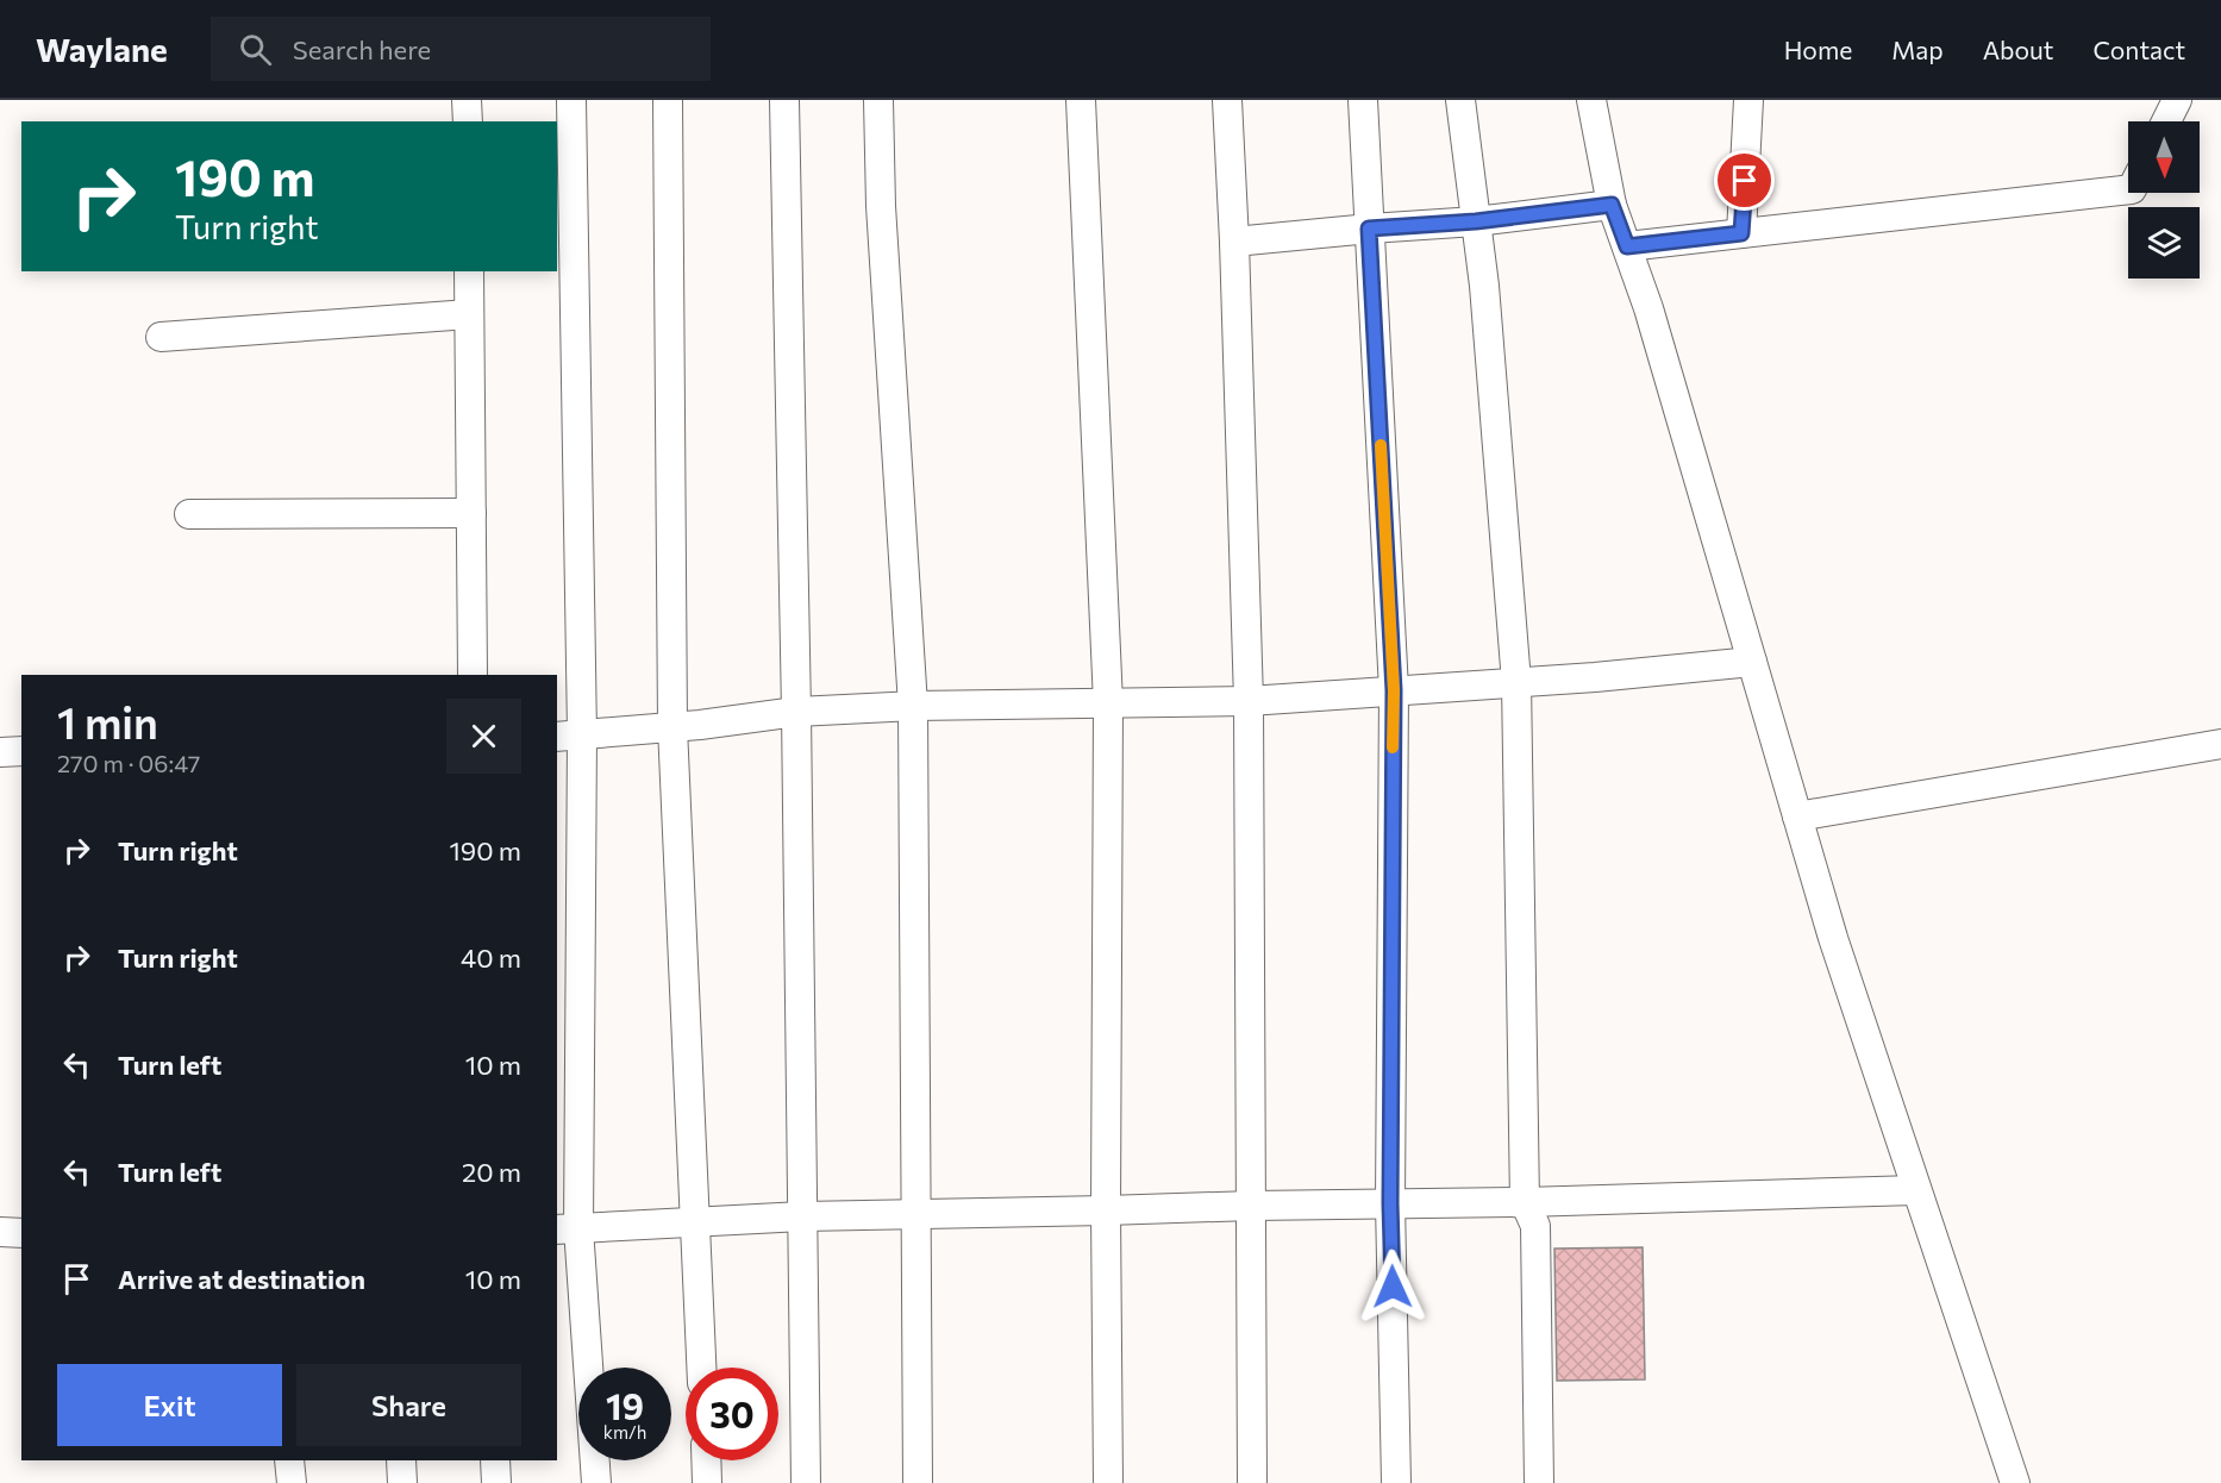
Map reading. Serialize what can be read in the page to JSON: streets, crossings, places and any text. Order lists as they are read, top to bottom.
{
  "north": "bottom",
  "page": {
    "header": "Waylane",
    "search": "Search here",
    "nav": [
      "Home",
      "Map",
      "About",
      "Contact"
    ],
    "turn": ["190 m", "Turn right"],
    "heading": ["1 min", "270 m · 06:47"],
    "list": [
      {
        "name": "Turn right",
        "value": "190 m"
      },
      {
        "name": "Turn right",
        "value": "40 m"
      },
      {
        "name": "Turn left",
        "value": "10 m"
      },
      {
        "name": "Turn left",
        "value": "20 m"
      },
      {
        "name": "Arrive at destination",
        "value": "10 m"
      }
    ],
    "buttons": ["Exit", "Share"],
    "speed": "19 km/h",
    "limit": "30"
  }
}
